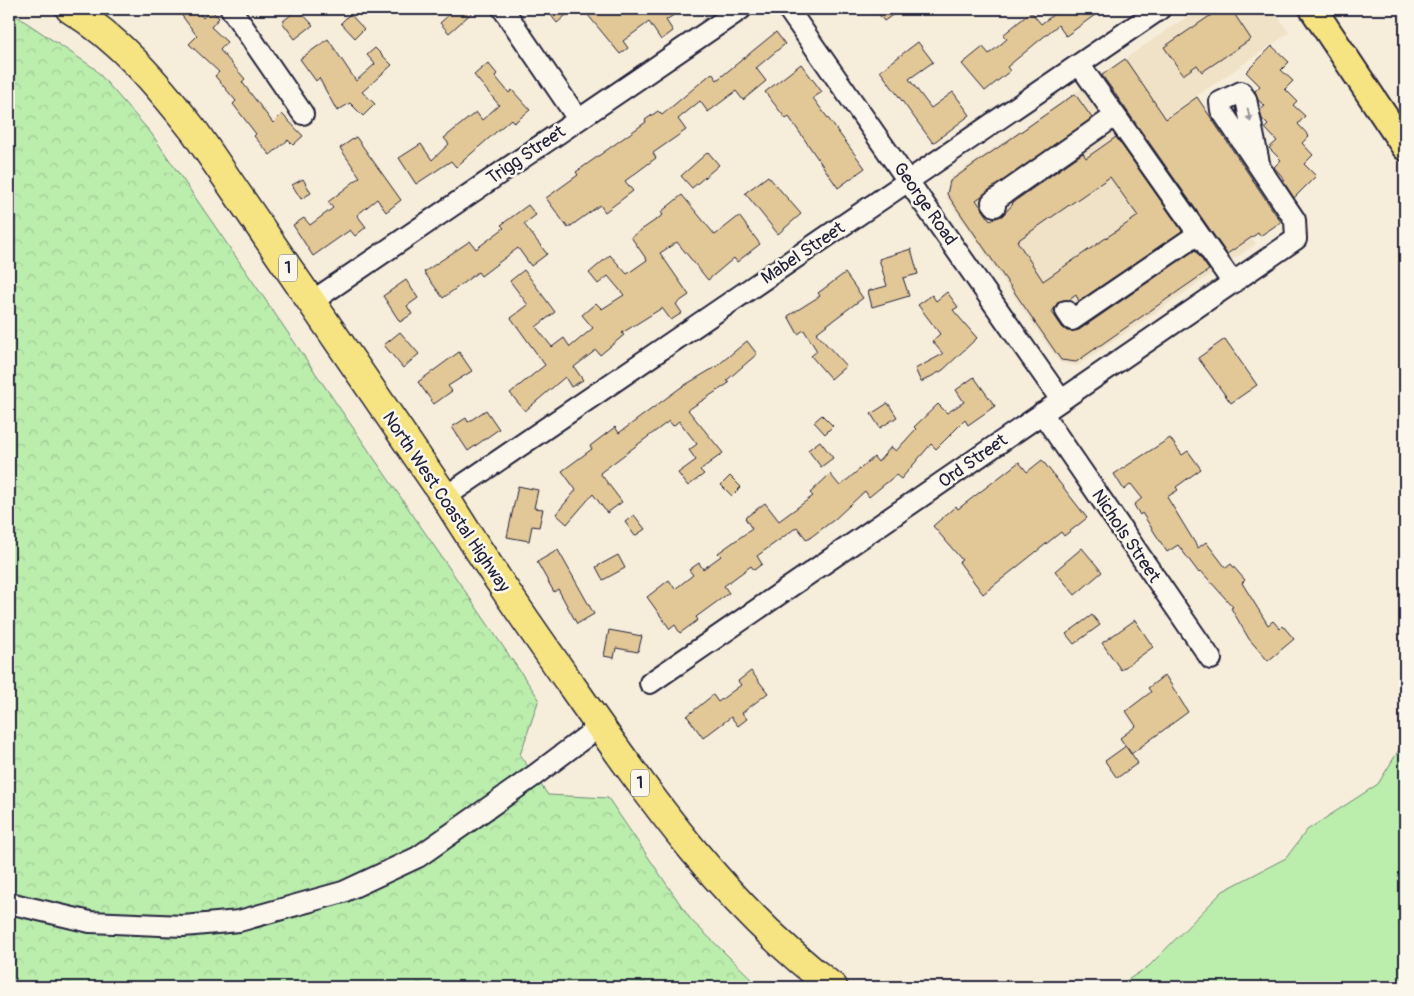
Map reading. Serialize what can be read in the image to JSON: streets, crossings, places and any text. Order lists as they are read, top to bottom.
{
  "streets": {
    "highway": ["1", "North West Coastal Highway"],
    "street": [
      "Trigg Street",
      "George Road",
      "Mabel Street",
      "Ord Street",
      "Nichols Street"
    ]
  },
  "crossings": [
    ["Trigg Street", "North West Coastal Highway"],
    ["George Road", "Mabel Street"],
    ["George Road", "Ord Street"],
    ["Mabel Street", "North West Coastal Highway"],
    ["Ord Street", "Nichols Street"]
  ]
}
